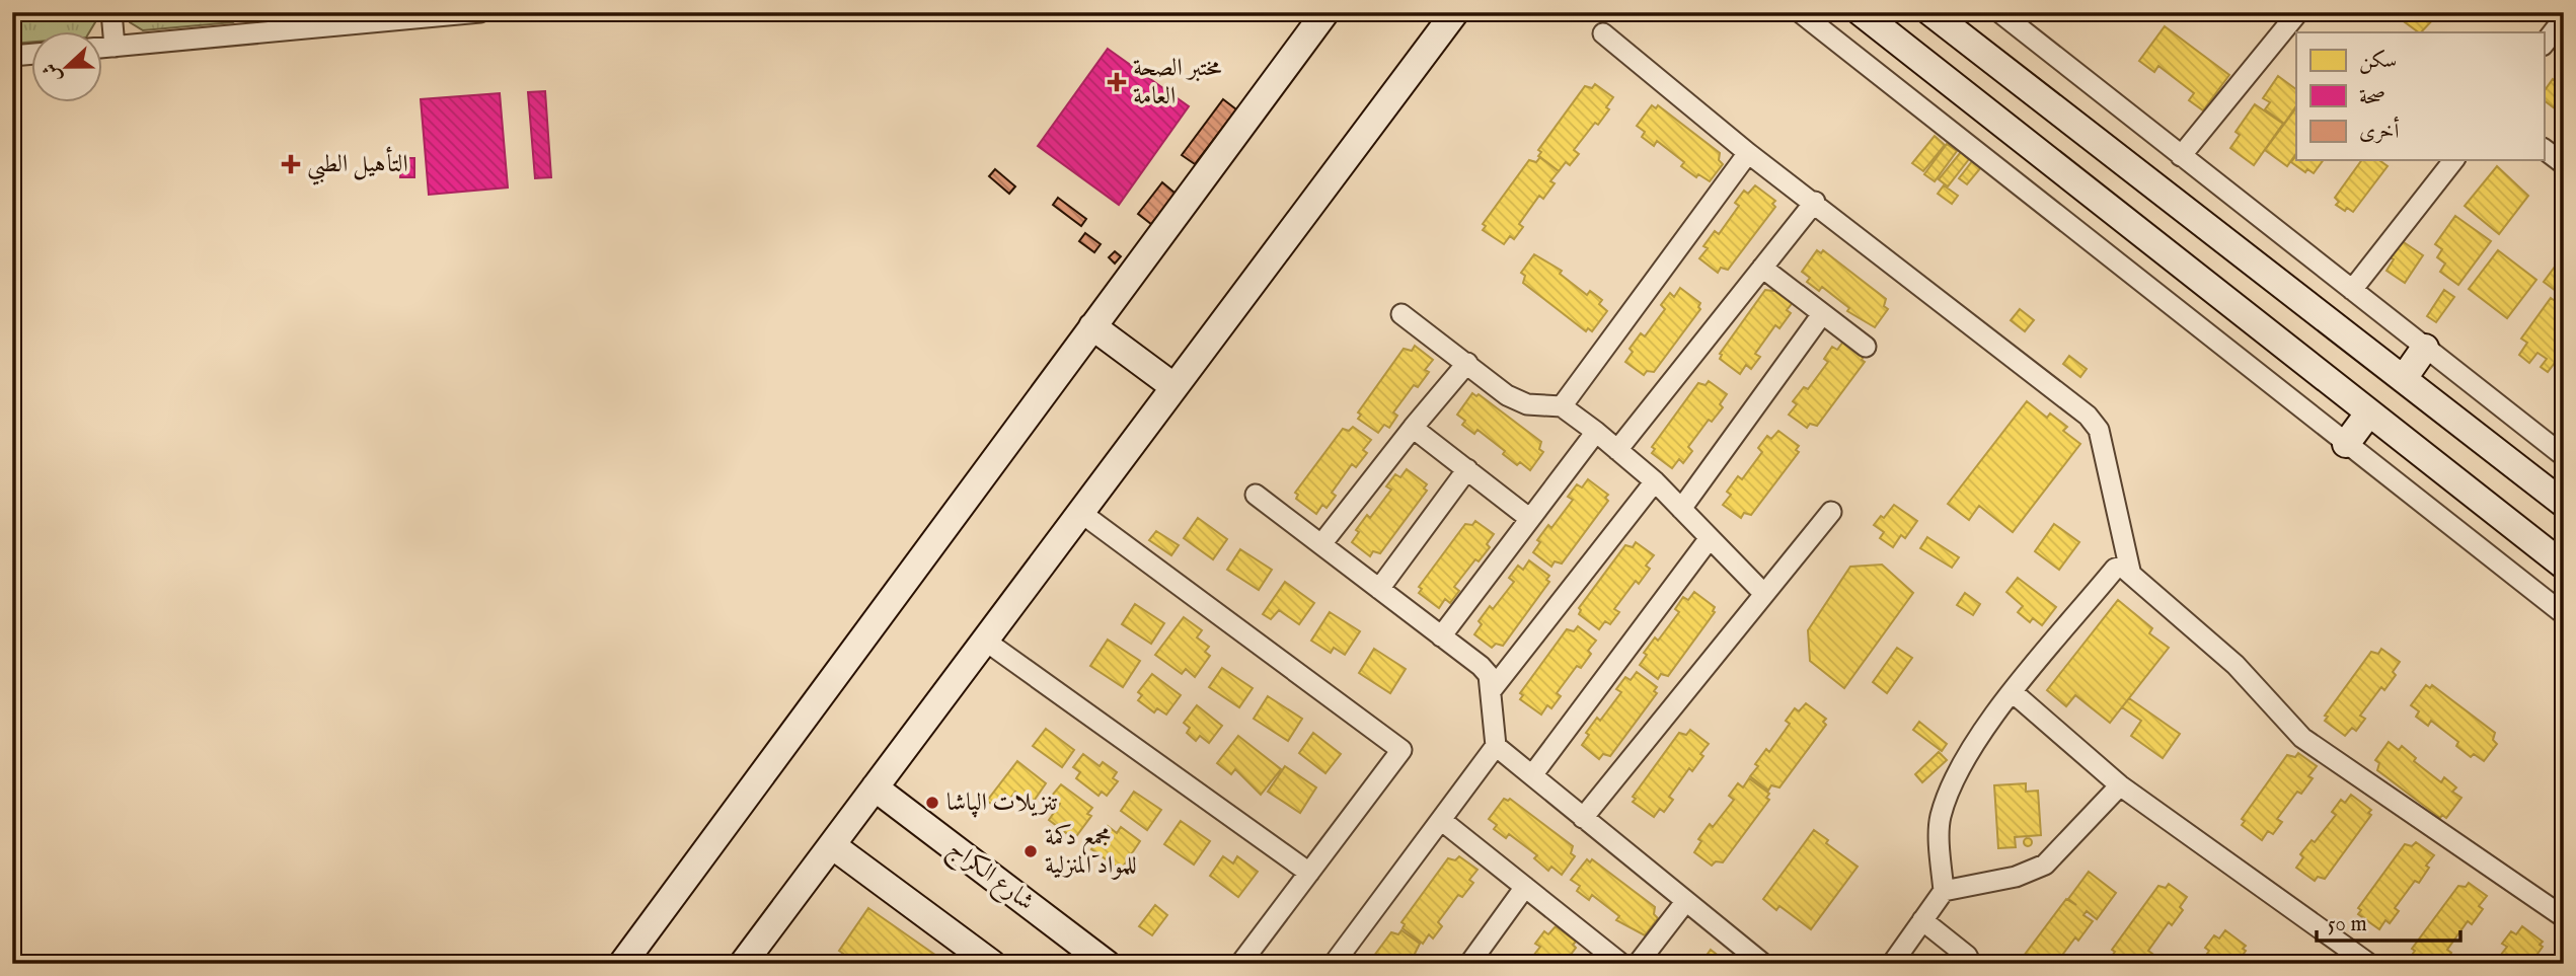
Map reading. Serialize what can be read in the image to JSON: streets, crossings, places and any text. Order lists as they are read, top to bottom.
{
  "streets": {
    "street": ["شارع الكراج"]
  },
  "places": {
    "health": ["مختبر الصحة العامة", "التأهيل الطبي"],
    "other": ["تنزيلات الپاشا", "مجمع دكمة للمواد المنزلية"]
  },
  "legend": ["سكن", "صحة", "أخرى"],
  "scale_bar": "50 m",
  "north": "left"
}
